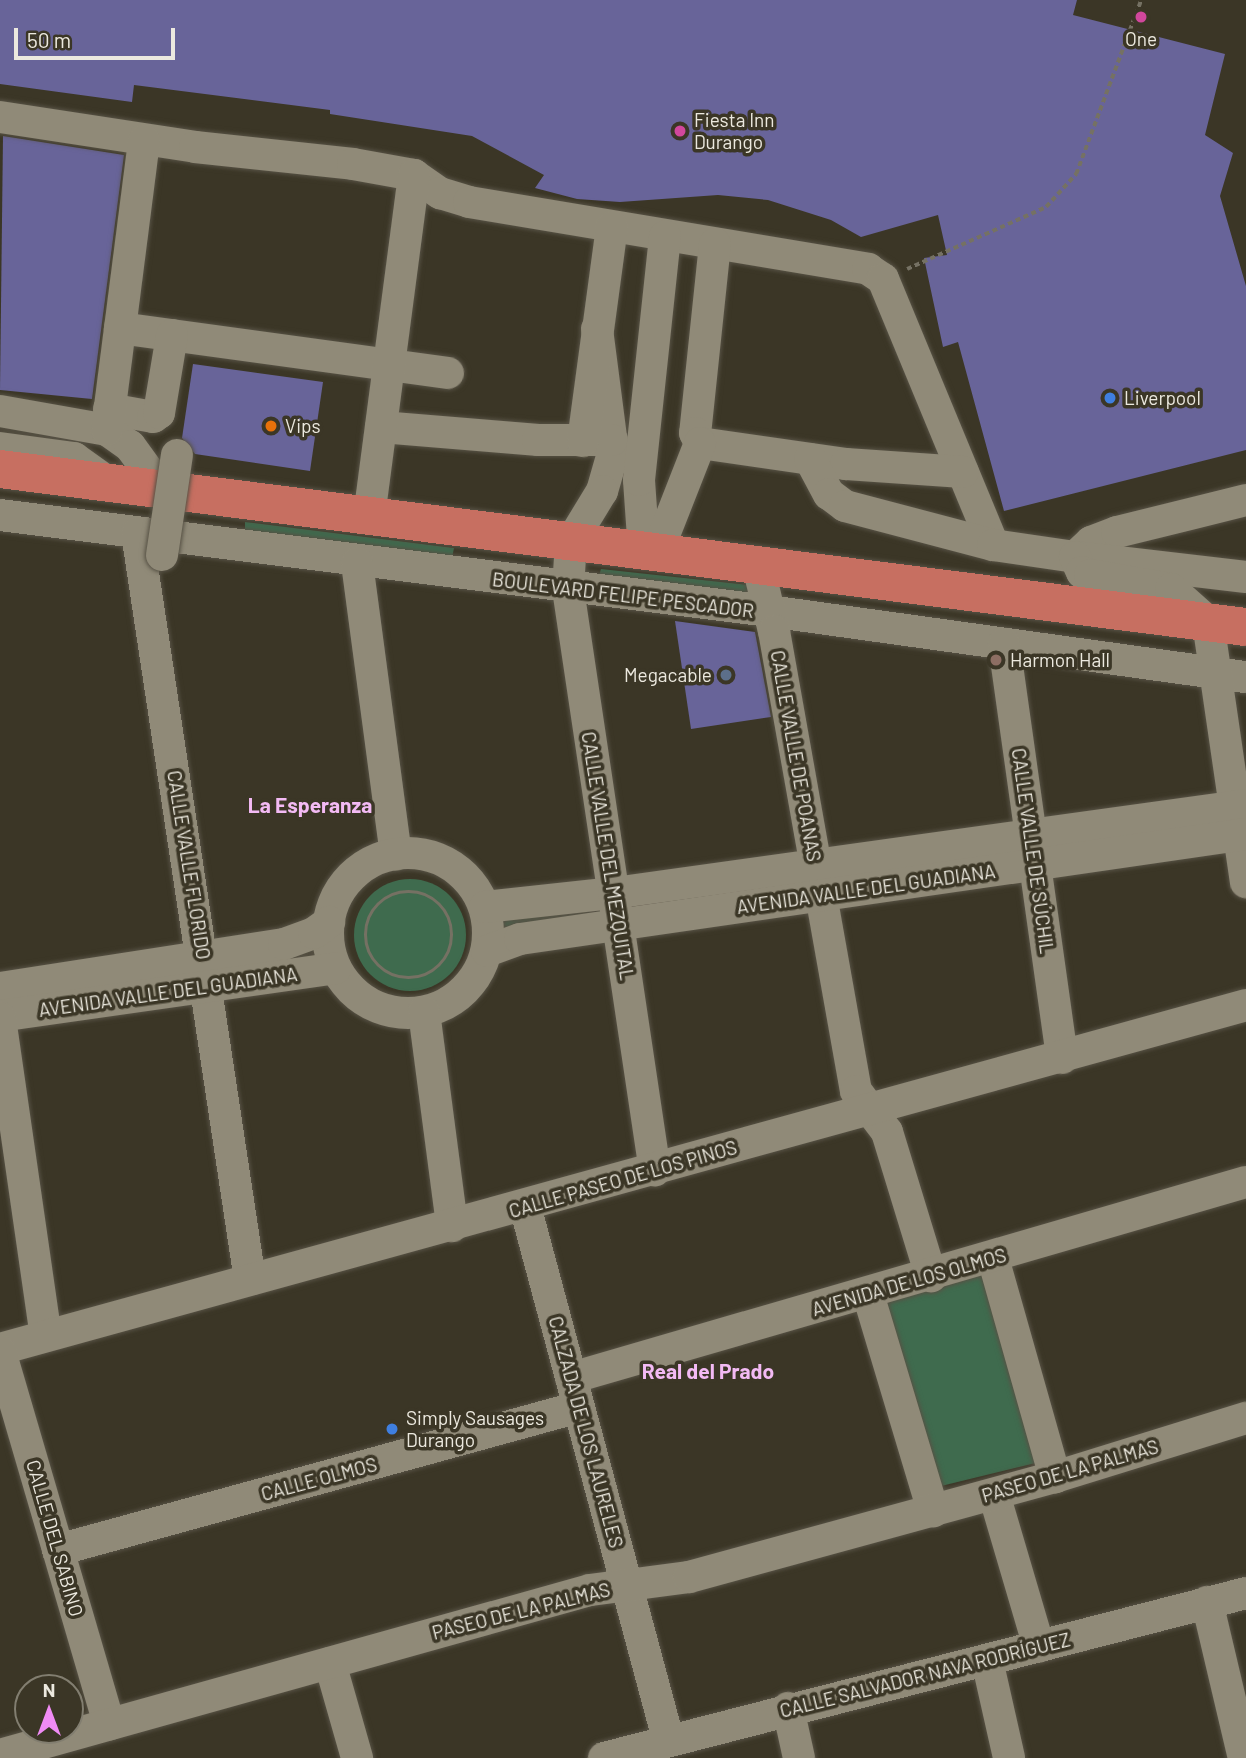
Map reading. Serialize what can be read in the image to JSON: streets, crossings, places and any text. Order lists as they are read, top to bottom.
{
  "streets": {
    "street": [
      "BOULEVARD FELIPE PESCADOR",
      "CALLE VALLE DE POANAS",
      "CALLE VALLE DE SÚCHIL",
      "CALLE VALLE DEL MEZQUITAL",
      "CALLE VALLE FLORIDO",
      "AVENIDA VALLE DEL GUADIANA",
      "CALLE PASEO DE LOS PINOS",
      "AVENIDA DE LOS OLMOS",
      "CALZADA DE LOS LAURELES",
      "PASEO DE LA PALMAS",
      "CALLE OLMOS",
      "CALLE DEL SABINO",
      "CALLE SALVADOR NAVA RODRÍGUEZ"
    ]
  },
  "crossings": [
    ["BOULEVARD FELIPE PESCADOR", "CALLE VALLE DE POANAS"],
    ["BOULEVARD FELIPE PESCADOR", "CALLE VALLE DE SÚCHIL"],
    ["BOULEVARD FELIPE PESCADOR", "CALLE VALLE DEL MEZQUITAL"],
    ["BOULEVARD FELIPE PESCADOR", "CALLE VALLE FLORIDO"],
    ["CALLE VALLE DE POANAS", "AVENIDA VALLE DEL GUADIANA"],
    ["CALLE VALLE DE POANAS", "CALLE PASEO DE LOS PINOS"],
    ["CALLE VALLE DE POANAS", "AVENIDA DE LOS OLMOS"],
    ["CALLE VALLE DE SÚCHIL", "AVENIDA VALLE DEL GUADIANA"],
    ["CALLE VALLE DE SÚCHIL", "CALLE PASEO DE LOS PINOS"],
    ["CALLE VALLE DEL MEZQUITAL", "AVENIDA VALLE DEL GUADIANA"],
    ["CALLE VALLE DEL MEZQUITAL", "CALLE PASEO DE LOS PINOS"],
    ["CALLE VALLE FLORIDO", "AVENIDA VALLE DEL GUADIANA"],
    ["CALLE VALLE FLORIDO", "CALLE PASEO DE LOS PINOS"],
    ["CALLE PASEO DE LOS PINOS", "CALZADA DE LOS LAURELES"],
    ["CALLE PASEO DE LOS PINOS", "CALLE DEL SABINO"],
    ["AVENIDA DE LOS OLMOS", "CALZADA DE LOS LAURELES"],
    ["AVENIDA DE LOS OLMOS", "CALLE OLMOS"],
    ["CALZADA DE LOS LAURELES", "PASEO DE LA PALMAS"],
    ["CALZADA DE LOS LAURELES", "CALLE OLMOS"],
    ["CALZADA DE LOS LAURELES", "CALLE SALVADOR NAVA RODRÍGUEZ"],
    ["PASEO DE LA PALMAS", "CALLE DEL SABINO"],
    ["CALLE OLMOS", "CALLE DEL SABINO"]
  ],
  "districts": ["La Esperanza", "Real del Prado"],
  "places": [
    "One",
    "Fiesta Inn Durango",
    "Liverpool",
    "Vips",
    "Harmon Hall",
    "Megacable",
    "Simply Sausages Durango"
  ],
  "scale_bar": "50 m",
  "north": "top"
}
